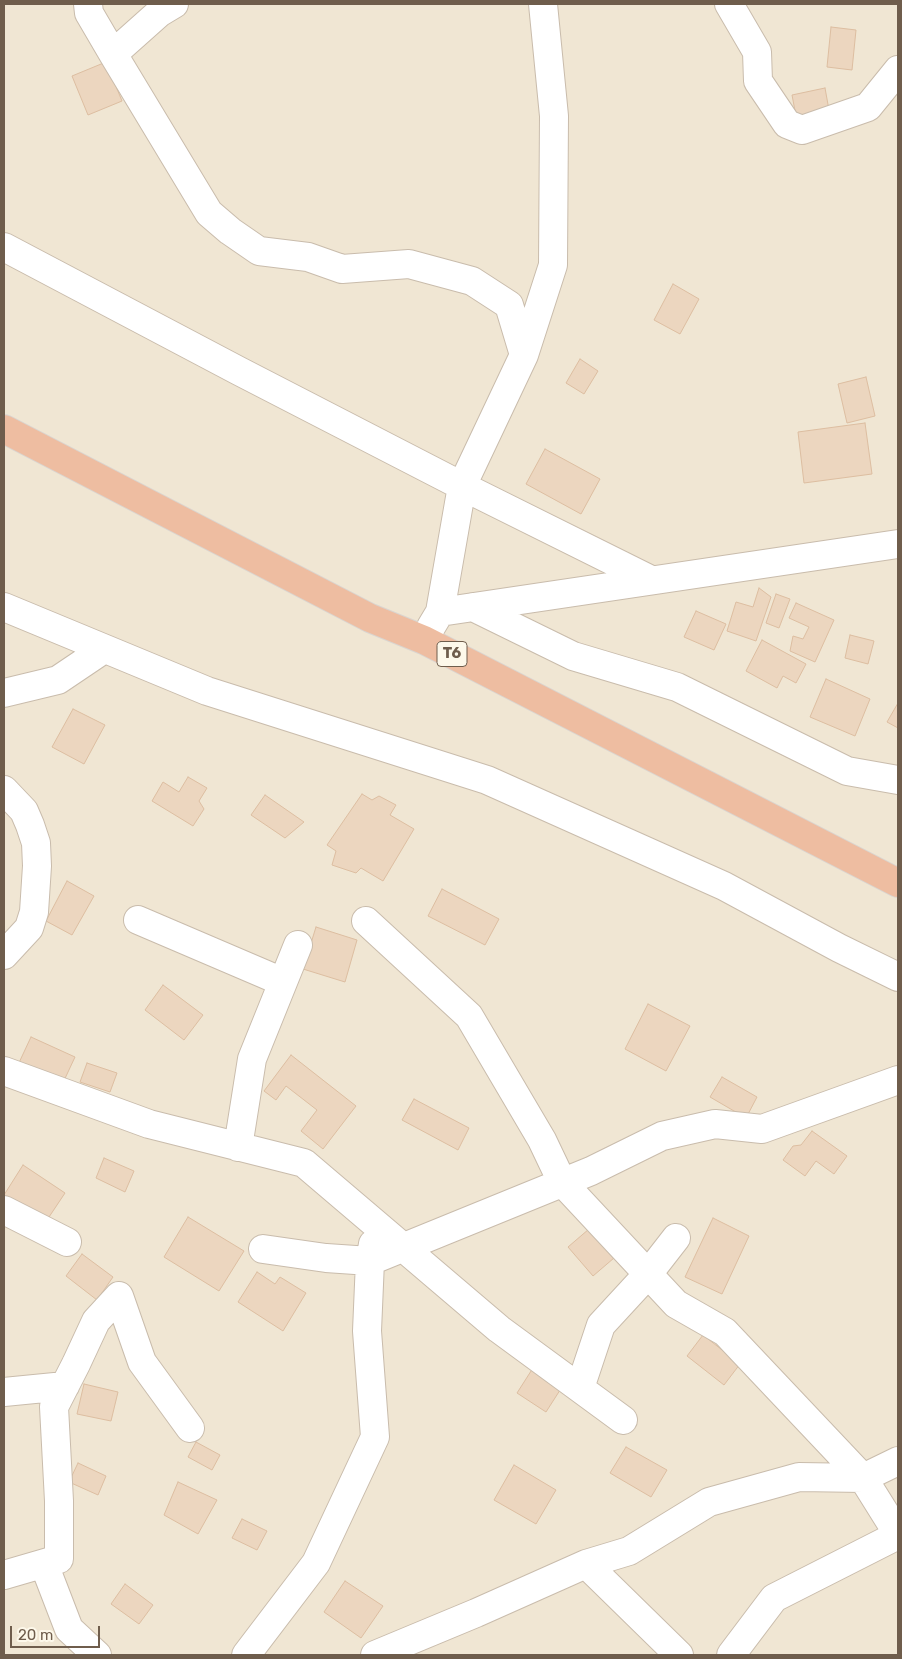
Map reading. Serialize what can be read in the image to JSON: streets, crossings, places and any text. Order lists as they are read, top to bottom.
{
  "streets": {
    "highway": ["T6"]
  },
  "scale_bar": "20 m"
}
